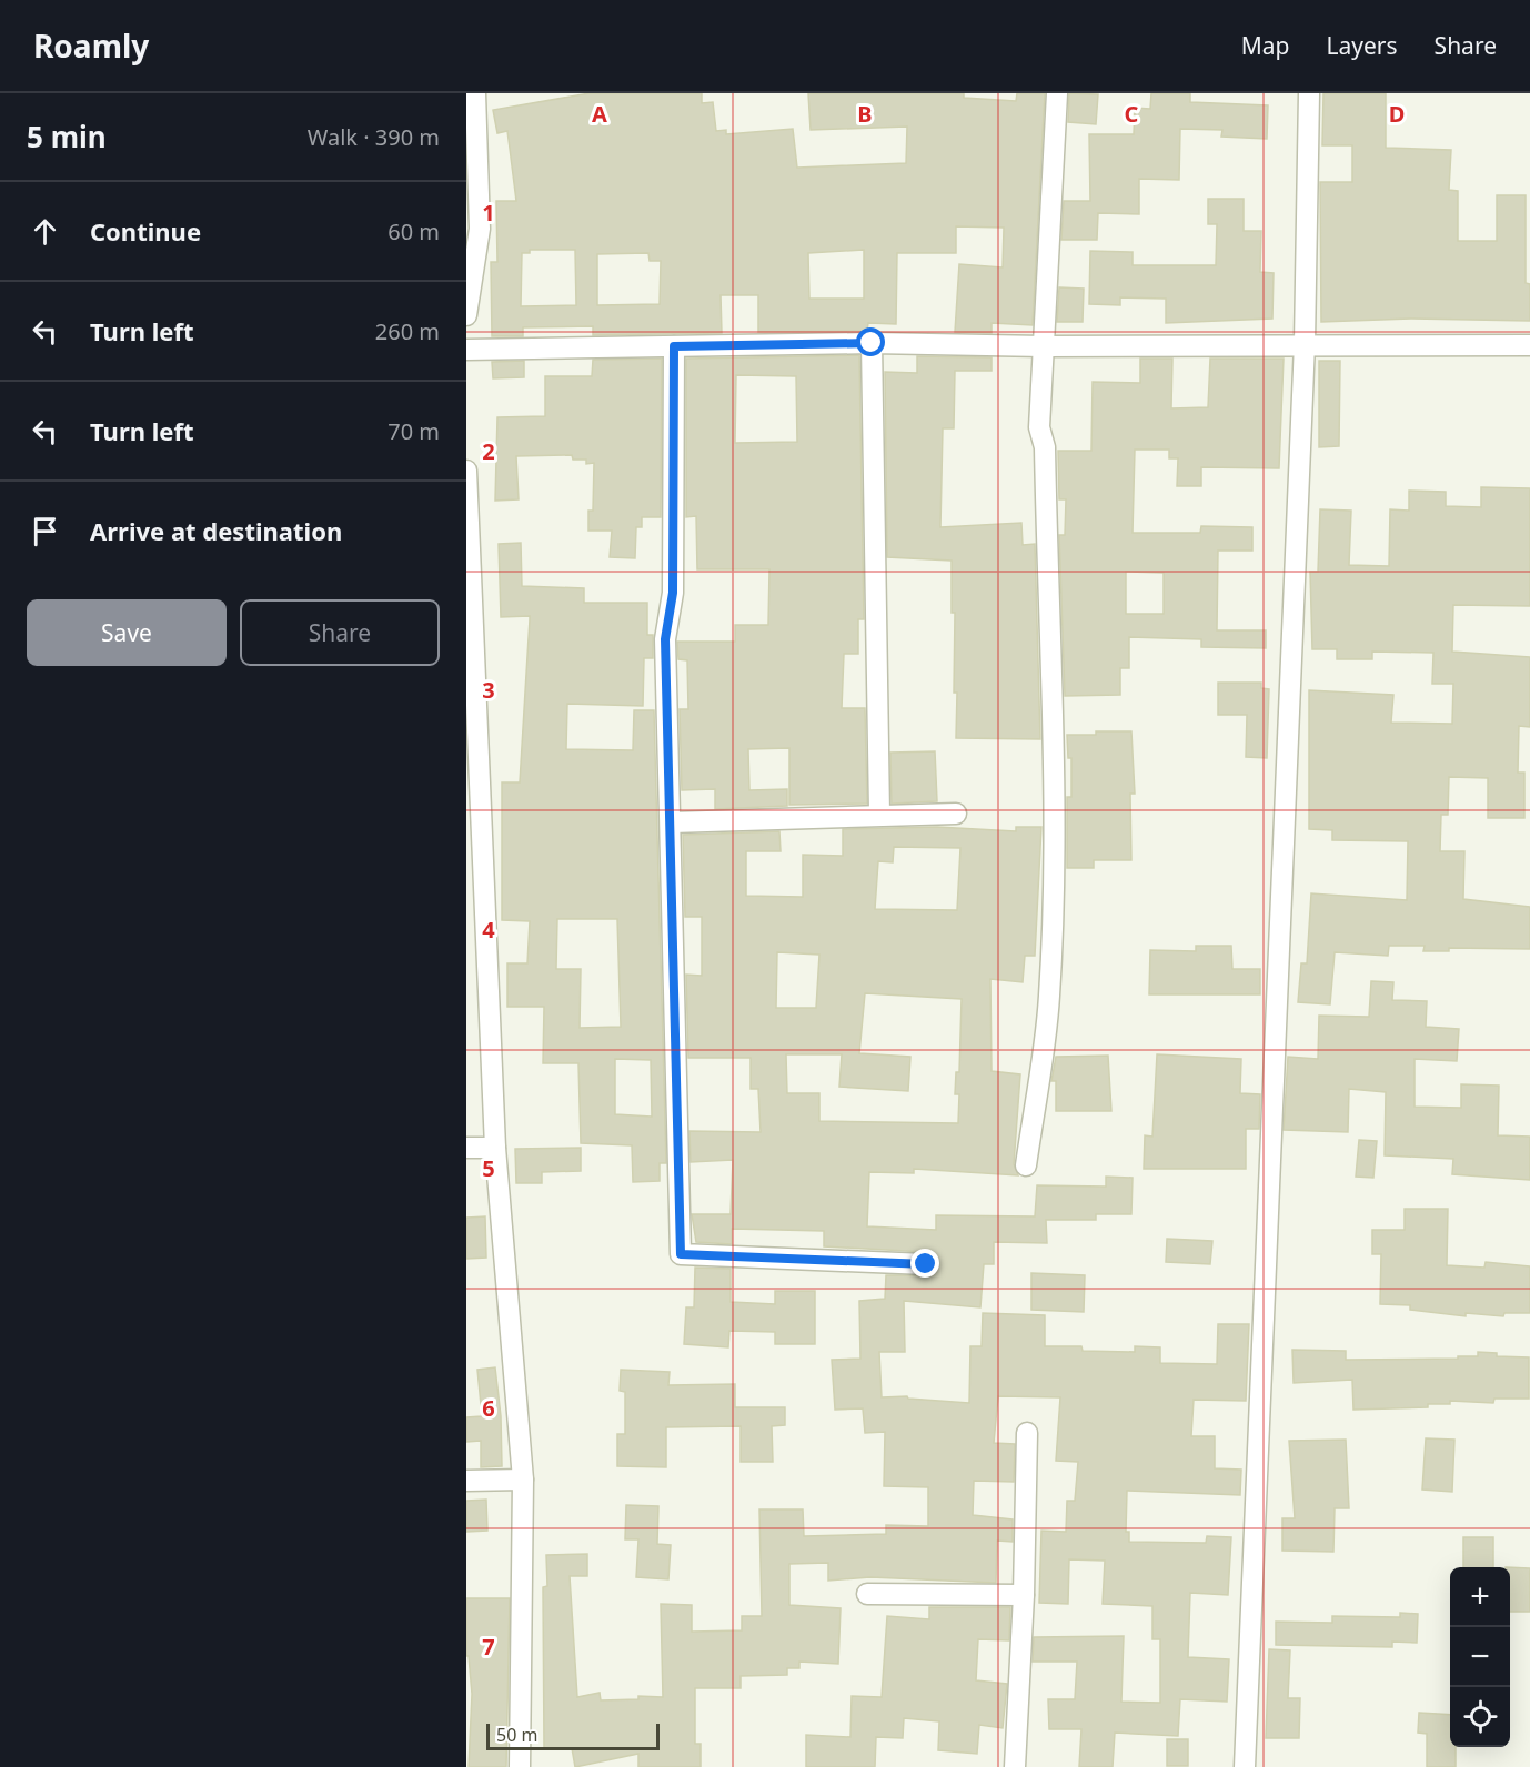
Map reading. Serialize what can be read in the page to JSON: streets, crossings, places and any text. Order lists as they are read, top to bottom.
{
  "scale_bar": "50 m",
  "page": {
    "header": "Roamly",
    "nav": ["Map", "Layers", "Share"],
    "heading": ["5 min", "Walk · 390 m"],
    "list": [
      ["Continue", "60 m"],
      ["Turn left", "260 m"],
      ["Turn left", "70 m"],
      "Arrive at destination"
    ],
    "buttons": ["Save", "Share"],
    "map_buttons": ["+", "−"],
    "scale": "50 m"
  },
  "grid": {
    "columns": [
      "A",
      "B",
      "C",
      "D"
    ],
    "rows": [
      "1",
      "2",
      "3",
      "4",
      "5",
      "6",
      "7"
    ]
  }
}
